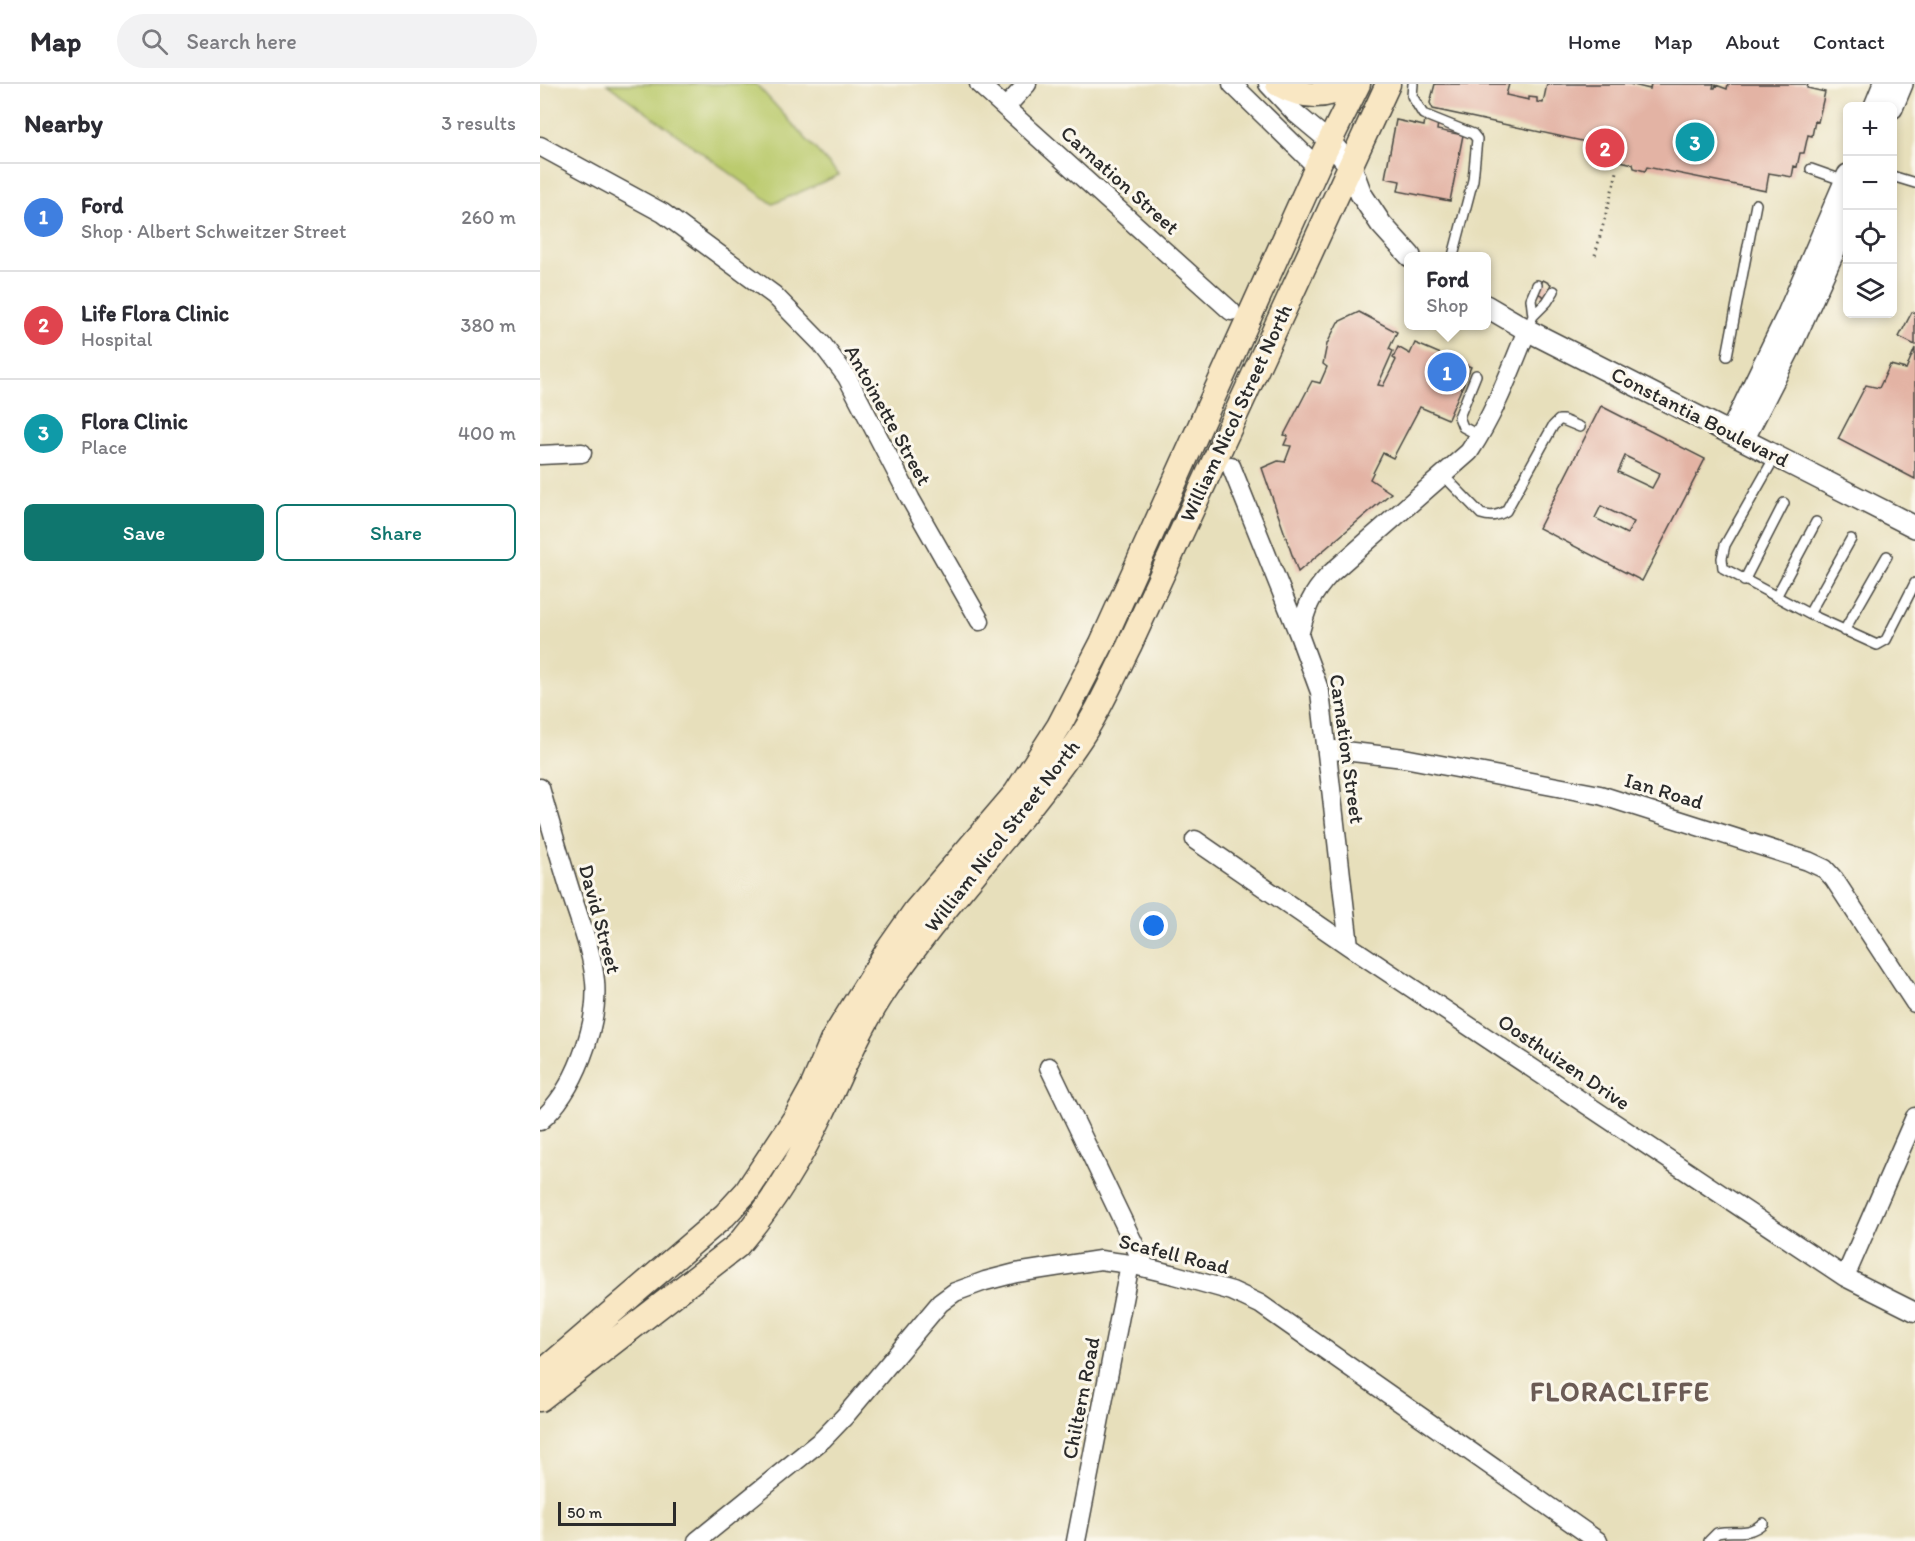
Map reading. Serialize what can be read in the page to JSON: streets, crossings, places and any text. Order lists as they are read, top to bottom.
{
  "streets": {
    "main road": ["William Nicol Street North"],
    "street": [
      "Carnation Street",
      "Antoinette Street",
      "Constantia Boulevard",
      "Ian Road",
      "David Street",
      "Oosthuizen Drive",
      "Scafell Road",
      "Chiltern Road"
    ]
  },
  "crossings": [
    ["Carnation Street", "Ian Road"],
    ["Carnation Street", "Oosthuizen Drive"],
    ["Scafell Road", "Chiltern Road"]
  ],
  "districts": ["FLORACLIFFE"],
  "scale_bar": "50 m",
  "page": {
    "header": "Map",
    "search": "Search here",
    "nav": [
      "Home",
      "Map",
      "About",
      "Contact"
    ],
    "heading": ["Nearby", "3 results"],
    "map_buttons": ["+", "−"],
    "pins": ["3", "2", "1"],
    "list": [
      {
        "mark": "1",
        "name": "Ford",
        "note": "Shop · Albert Schweitzer Street",
        "value": "260 m"
      },
      {
        "mark": "2",
        "name": "Life Flora Clinic",
        "note": "Hospital",
        "value": "380 m"
      },
      {
        "mark": "3",
        "name": "Flora Clinic",
        "note": "Place",
        "value": "400 m"
      }
    ],
    "popup": ["Ford", "Shop"],
    "buttons": ["Save", "Share"],
    "scale": "50 m"
  }
}
